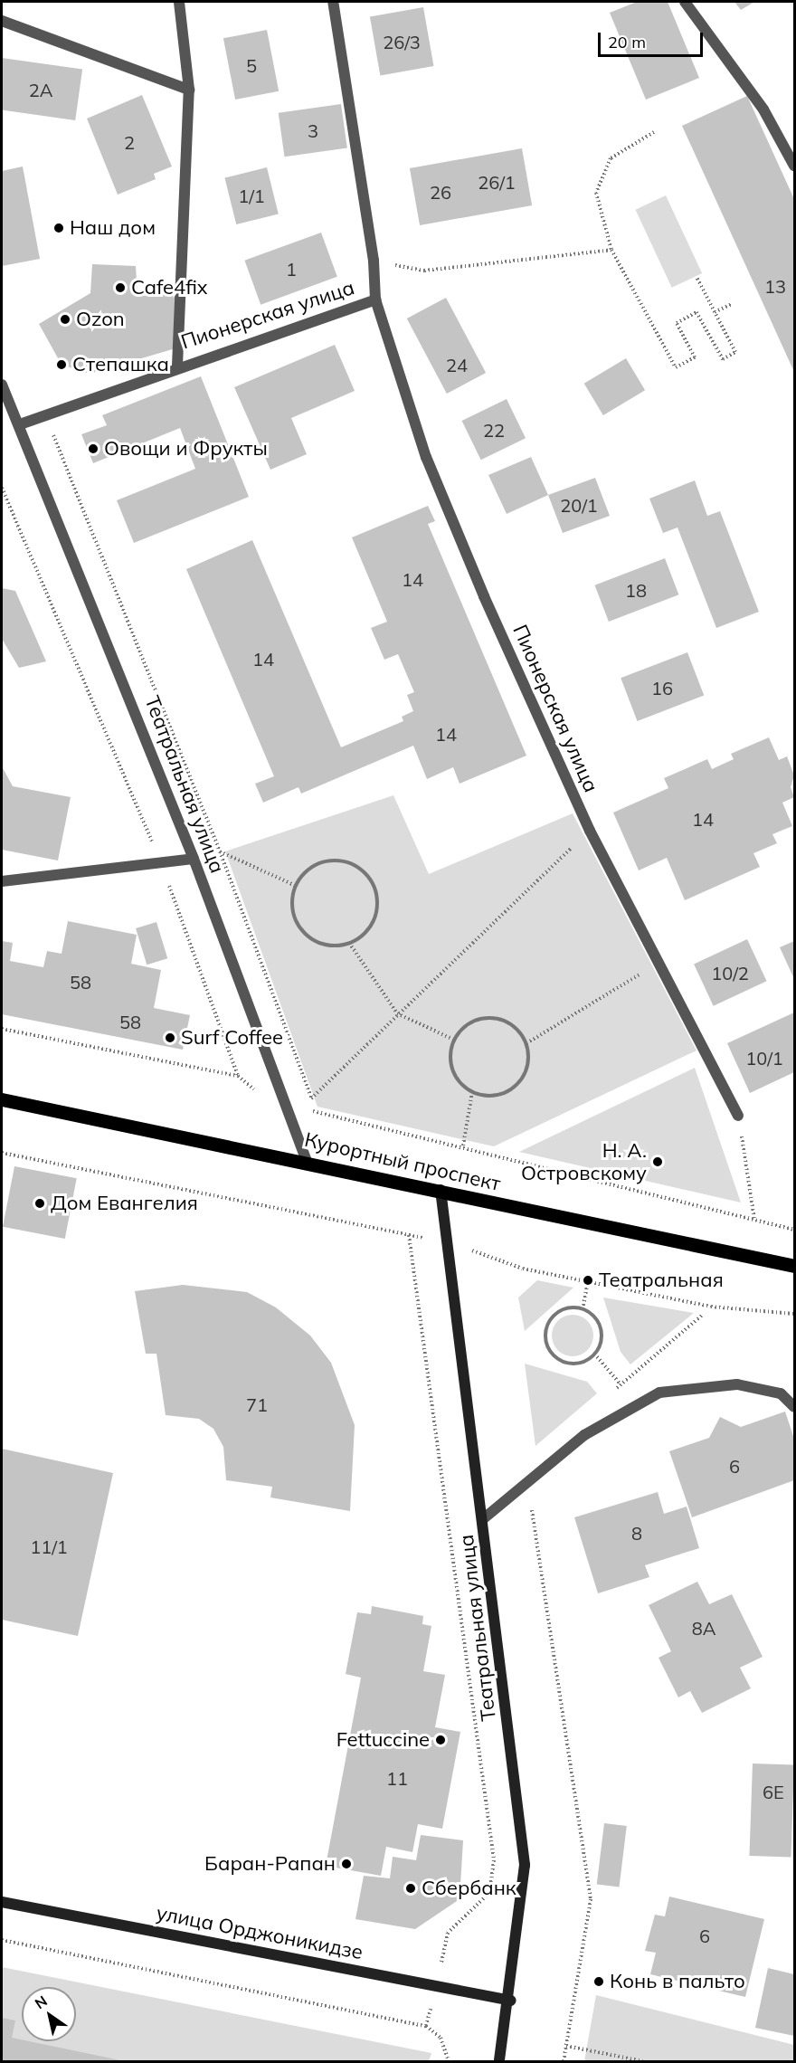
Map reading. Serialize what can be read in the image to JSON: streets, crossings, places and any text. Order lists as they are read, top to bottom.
{
  "streets": {
    "main road": ["Театральная улица", "Курортный проспект", "улица Орджоникидзе"],
    "street": ["Пионерская улица"]
  },
  "crossings": [
    ["Пионерская улица", "Театральная улица"],
    ["Театральная улица", "Курортный проспект"],
    ["Театральная улица", "улица Орджоникидзе"]
  ],
  "places": [
    "Наш дом",
    "Cafe4fix",
    "Ozon",
    "Степашка",
    "Овощи и Фрукты",
    "Surf Coffee",
    "Н. А. Островскому",
    "Дом Евангелия",
    "Театральная",
    "Fettuccine",
    "Баран-Рапан",
    "Сбербанк",
    "Конь в пальто"
  ],
  "house_numbers": [
    "26/3",
    "5",
    "2А",
    "3",
    "2",
    "26/1",
    "26",
    "1/1",
    "1",
    "13",
    "24",
    "22",
    "20/1",
    "14",
    "18",
    "14",
    "16",
    "14",
    "14",
    "10/2",
    "58",
    "58",
    "10/1",
    "71",
    "6",
    "8",
    "11/1",
    "8А",
    "11",
    "6Е",
    "6"
  ],
  "scale_bar": "20 m",
  "north": "top left"
}
